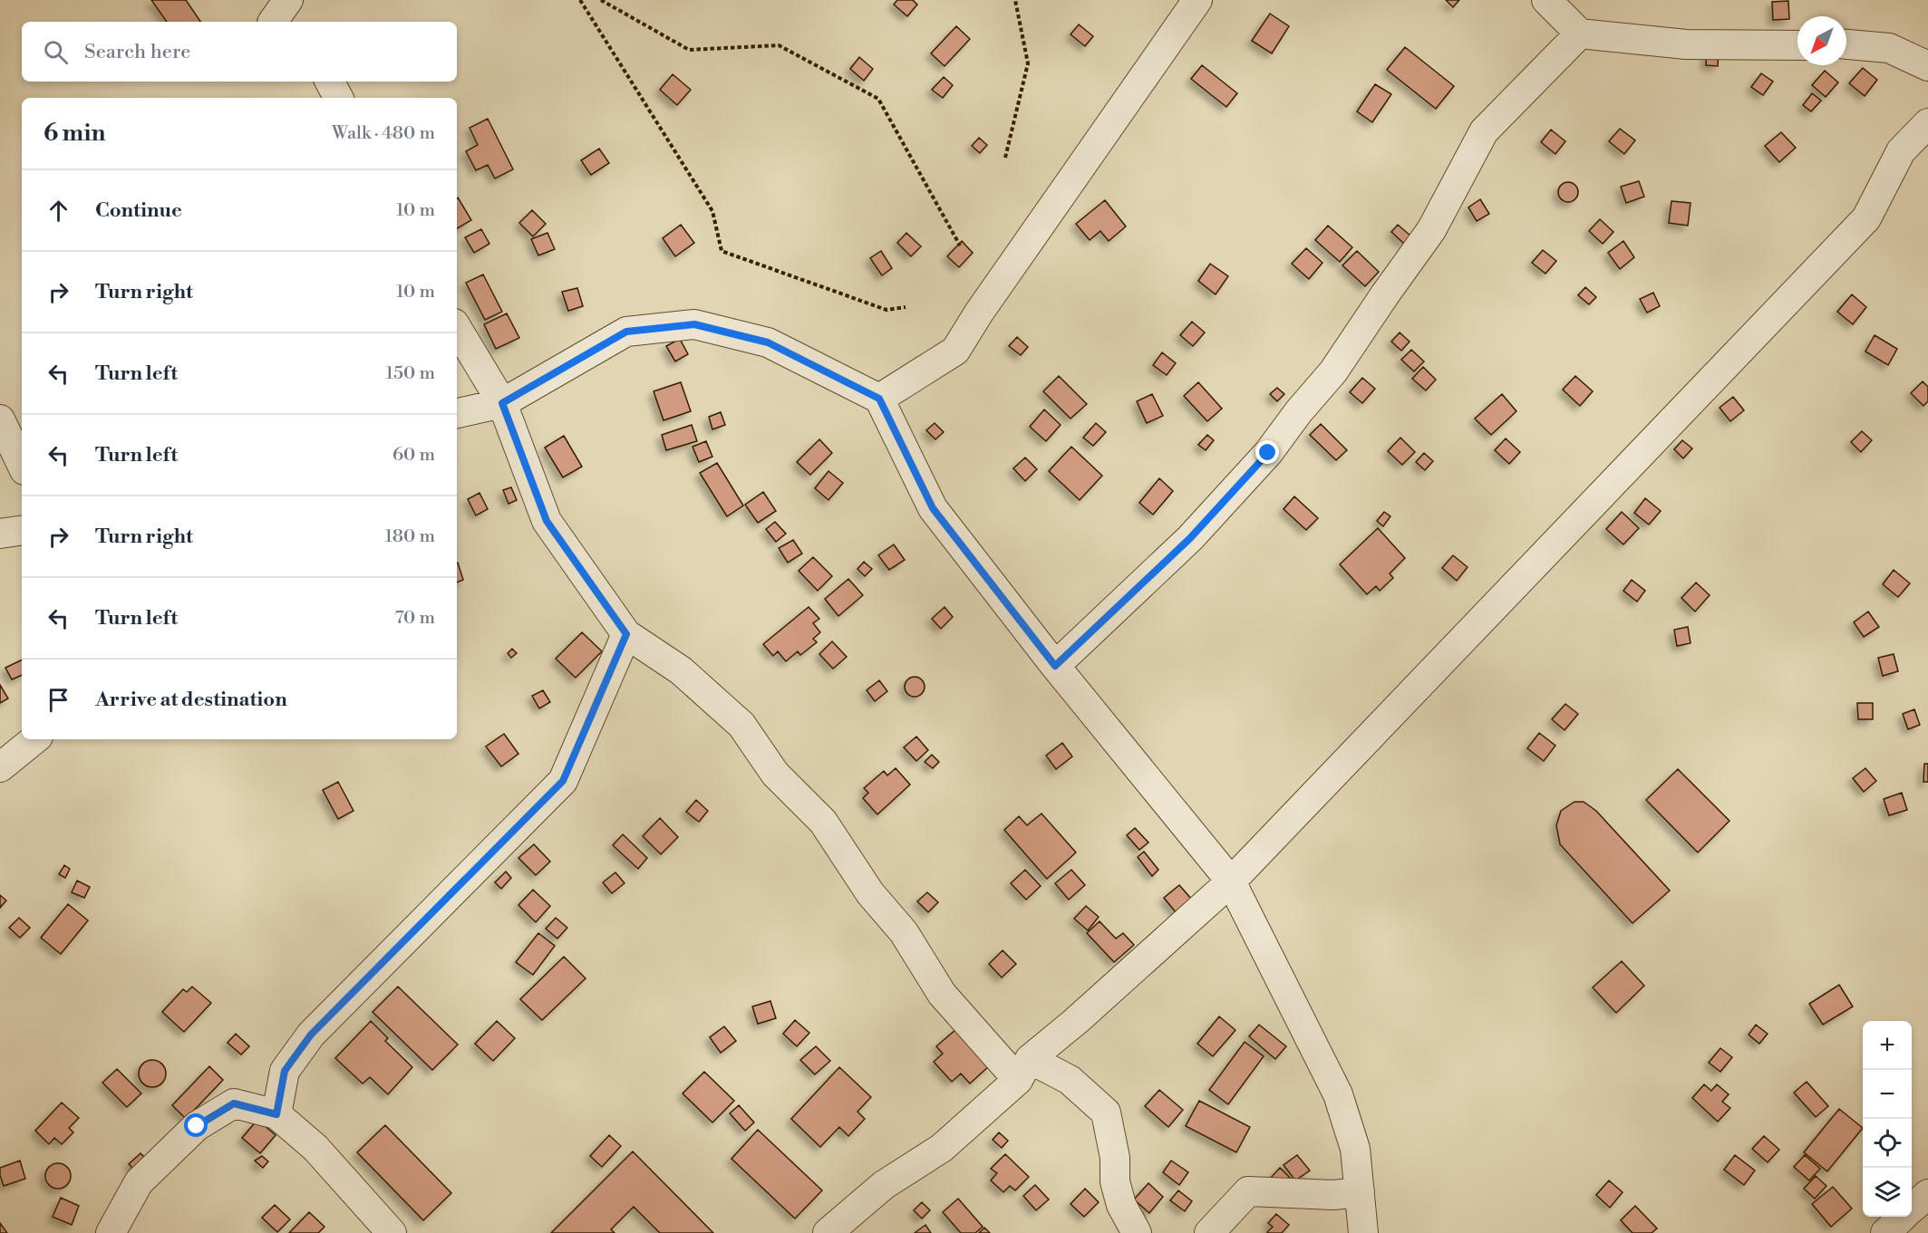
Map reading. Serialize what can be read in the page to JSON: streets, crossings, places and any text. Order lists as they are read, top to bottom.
{
  "north": "bottom left",
  "page": {
    "search": "Search here",
    "heading": ["6 min", "Walk · 480 m"],
    "list": [
      ["Continue", "10 m"],
      ["Turn right", "10 m"],
      ["Turn left", "150 m"],
      ["Turn left", "60 m"],
      ["Turn right", "180 m"],
      ["Turn left", "70 m"],
      "Arrive at destination"
    ],
    "map_buttons": ["+", "−"]
  }
}
